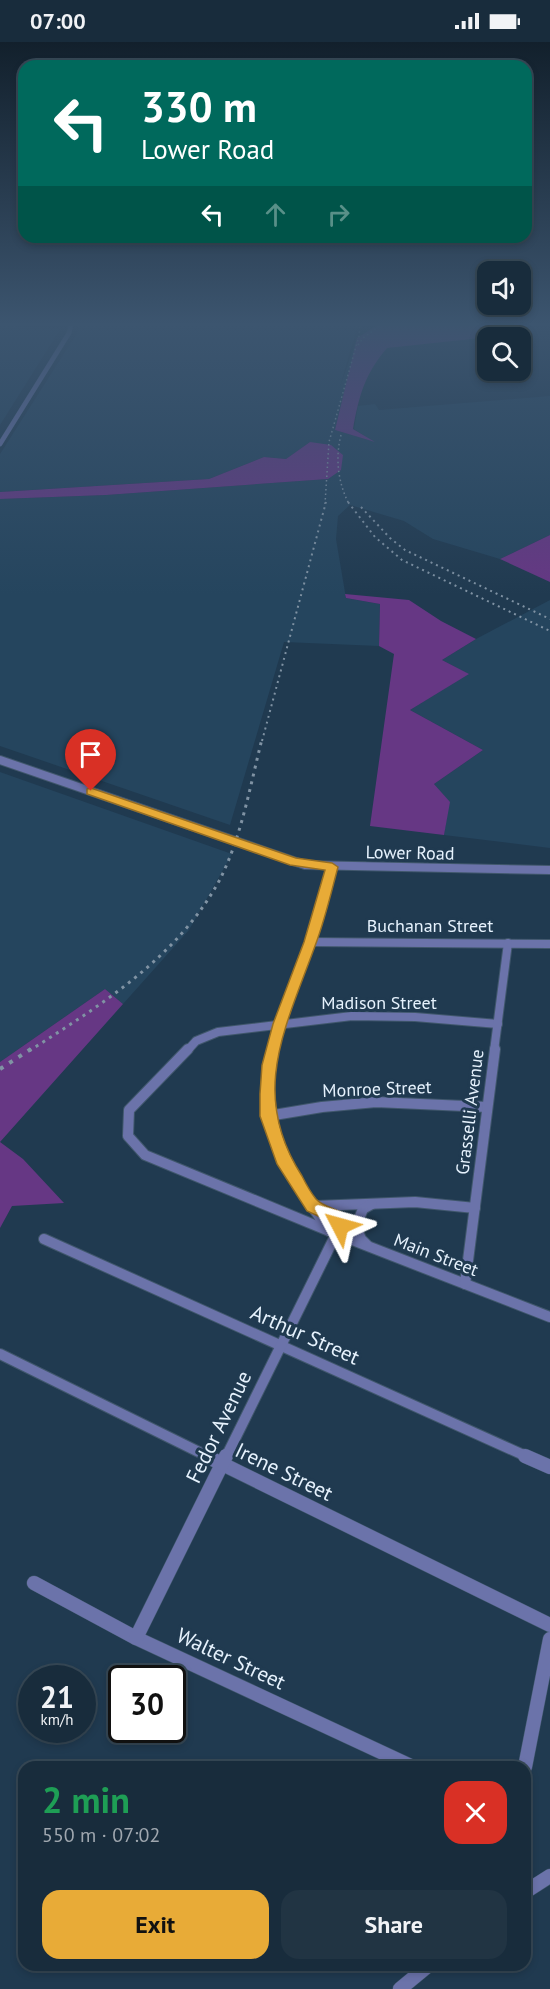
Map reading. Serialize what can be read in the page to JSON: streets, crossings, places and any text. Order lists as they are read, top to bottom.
{
  "streets": {
    "street": [
      "Lower Road",
      "Buchanan Street",
      "Madison Street",
      "Monroe Street",
      "Grasselli Avenue",
      "Main Street",
      "Arthur Street",
      "Fedor Avenue",
      "Irene Street",
      "Walter Street"
    ]
  },
  "crossings": [
    ["Buchanan Street", "Grasselli Avenue"],
    ["Madison Street", "Grasselli Avenue"],
    ["Madison Street", "Main Street"],
    ["Monroe Street", "Grasselli Avenue"],
    ["Grasselli Avenue", "Main Street"],
    ["Main Street", "Fedor Avenue"],
    ["Arthur Street", "Fedor Avenue"],
    ["Fedor Avenue", "Irene Street"],
    ["Fedor Avenue", "Walter Street"]
  ],
  "page": {
    "status": "07:00",
    "turn": ["330 m", "Lower Road"],
    "speed": "21 km/h",
    "limit": "30",
    "heading": ["2 min", "550 m · 07:02"],
    "buttons": ["Exit", "Share"]
  }
}
